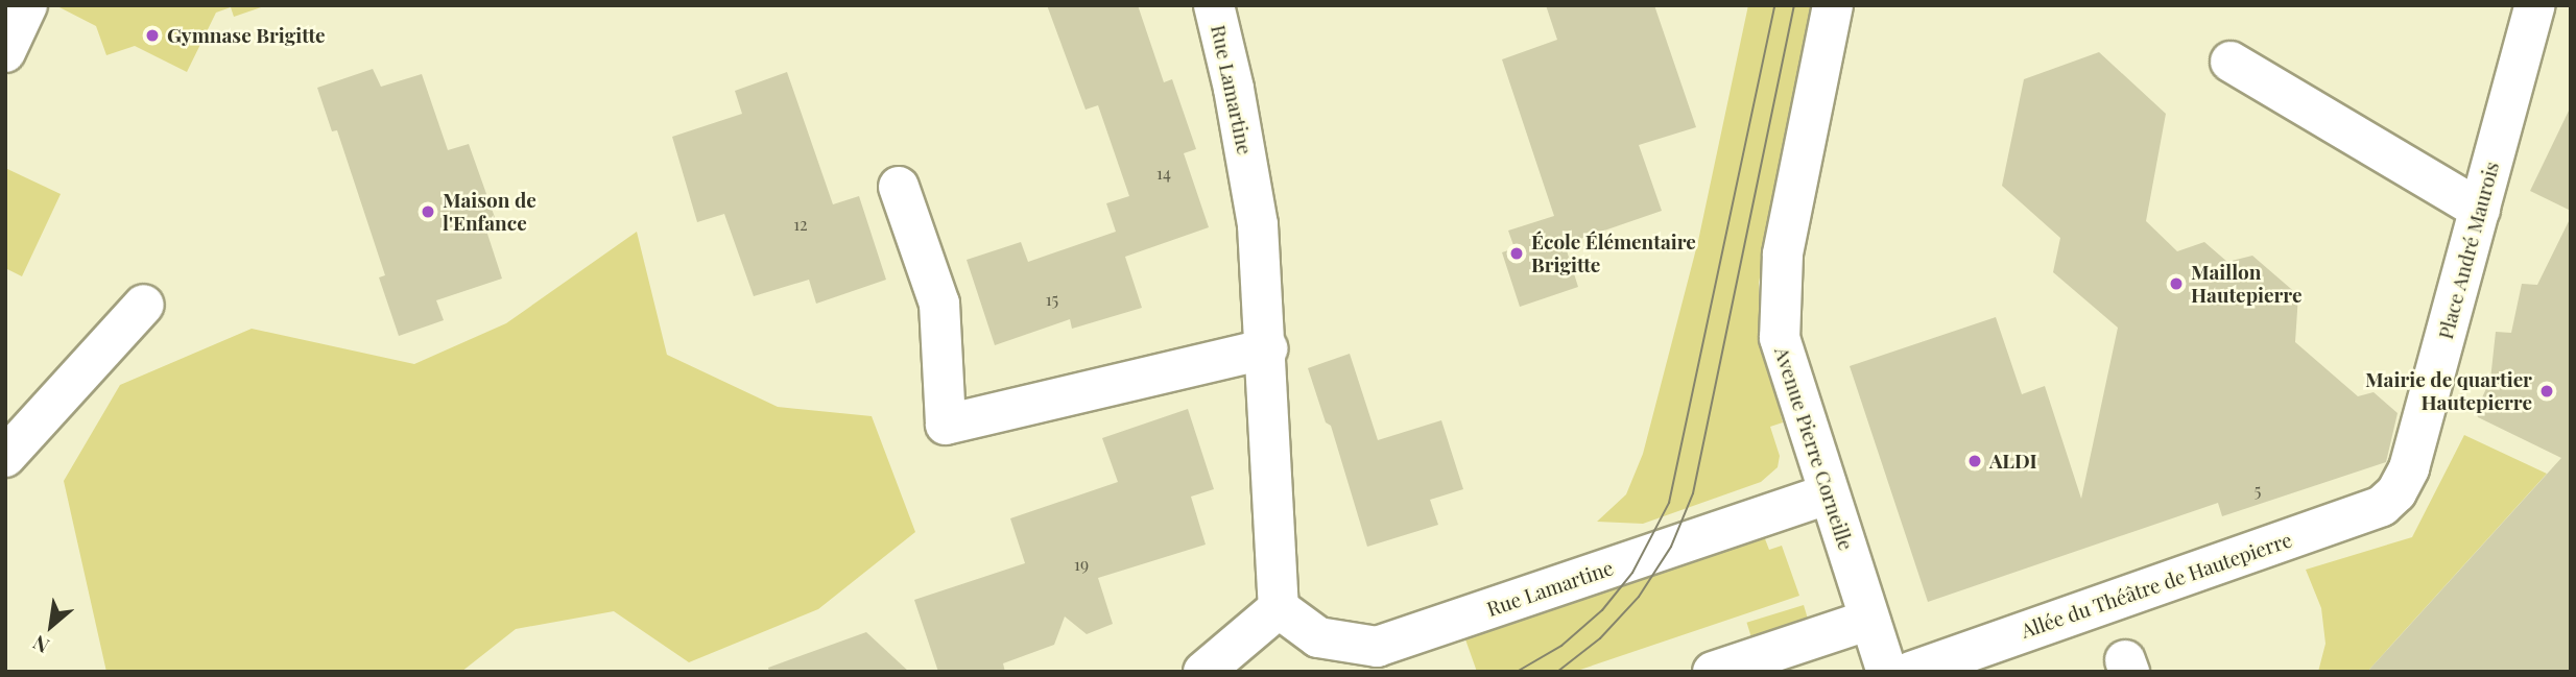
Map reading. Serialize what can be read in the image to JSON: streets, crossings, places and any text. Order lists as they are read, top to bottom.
{
  "streets": {
    "street": [
      "Rue Lamartine",
      "Place André Maurois",
      "Avenue Pierre Corneille",
      "Allée du Théâtre de Hautepierre"
    ]
  },
  "crossings": [
    ["Rue Lamartine", "Avenue Pierre Corneille"],
    ["Place André Maurois", "Allée du Théâtre de Hautepierre"]
  ],
  "places": [
    "Gymnase Brigitte",
    "Maison de l'Enfance",
    "École Élémentaire Brigitte",
    "Maillon Hautepierre",
    "Mairie de quartier Hautepierre",
    "ALDI"
  ],
  "house_numbers": [
    "14",
    "12",
    "15",
    "5",
    "19"
  ],
  "north": "bottom left"
}
